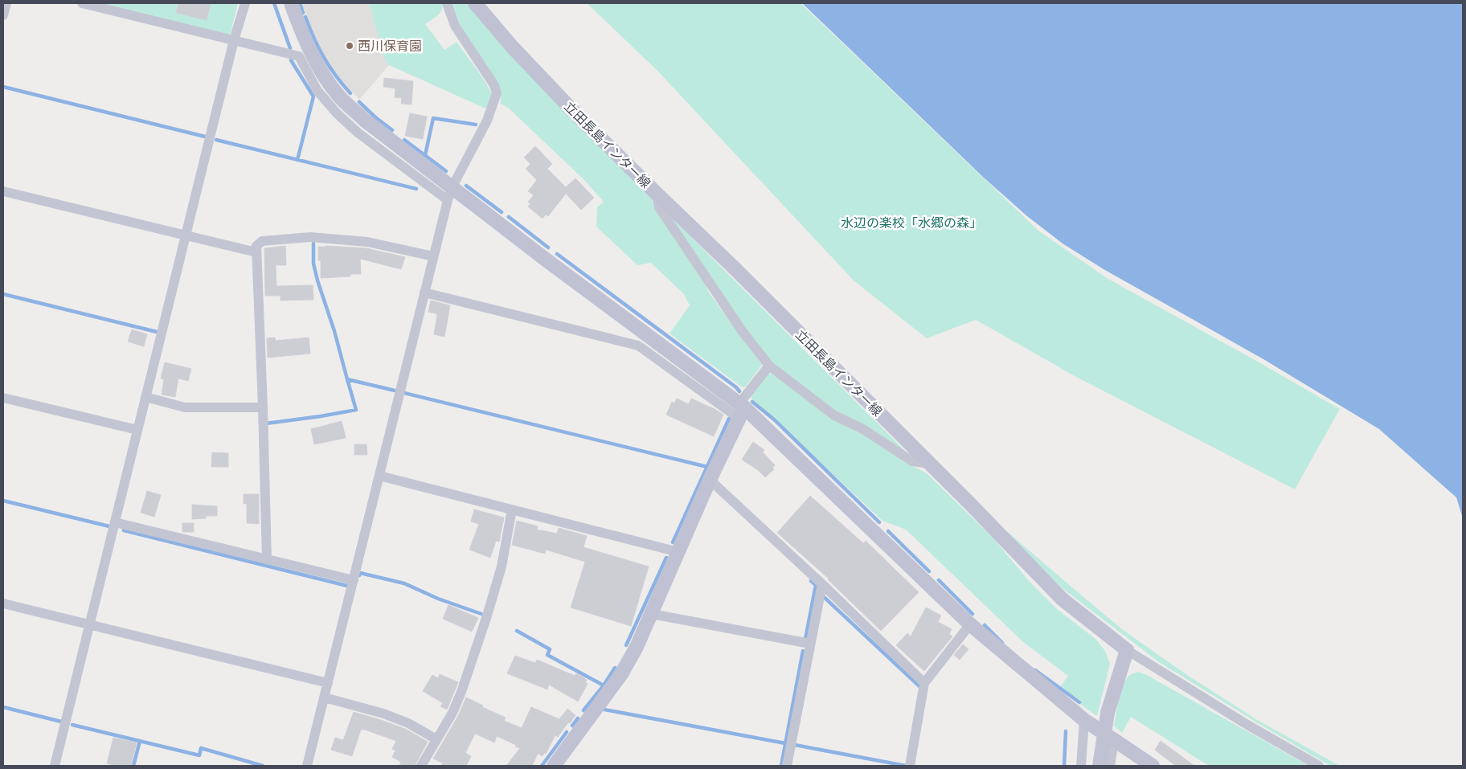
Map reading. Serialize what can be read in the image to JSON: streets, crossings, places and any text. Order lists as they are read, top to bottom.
{
  "streets": {
    "street": ["立田長島インター線"]
  },
  "parks": ["水辺の楽校「水郷の森」"],
  "places": ["西川保育園"]
}
